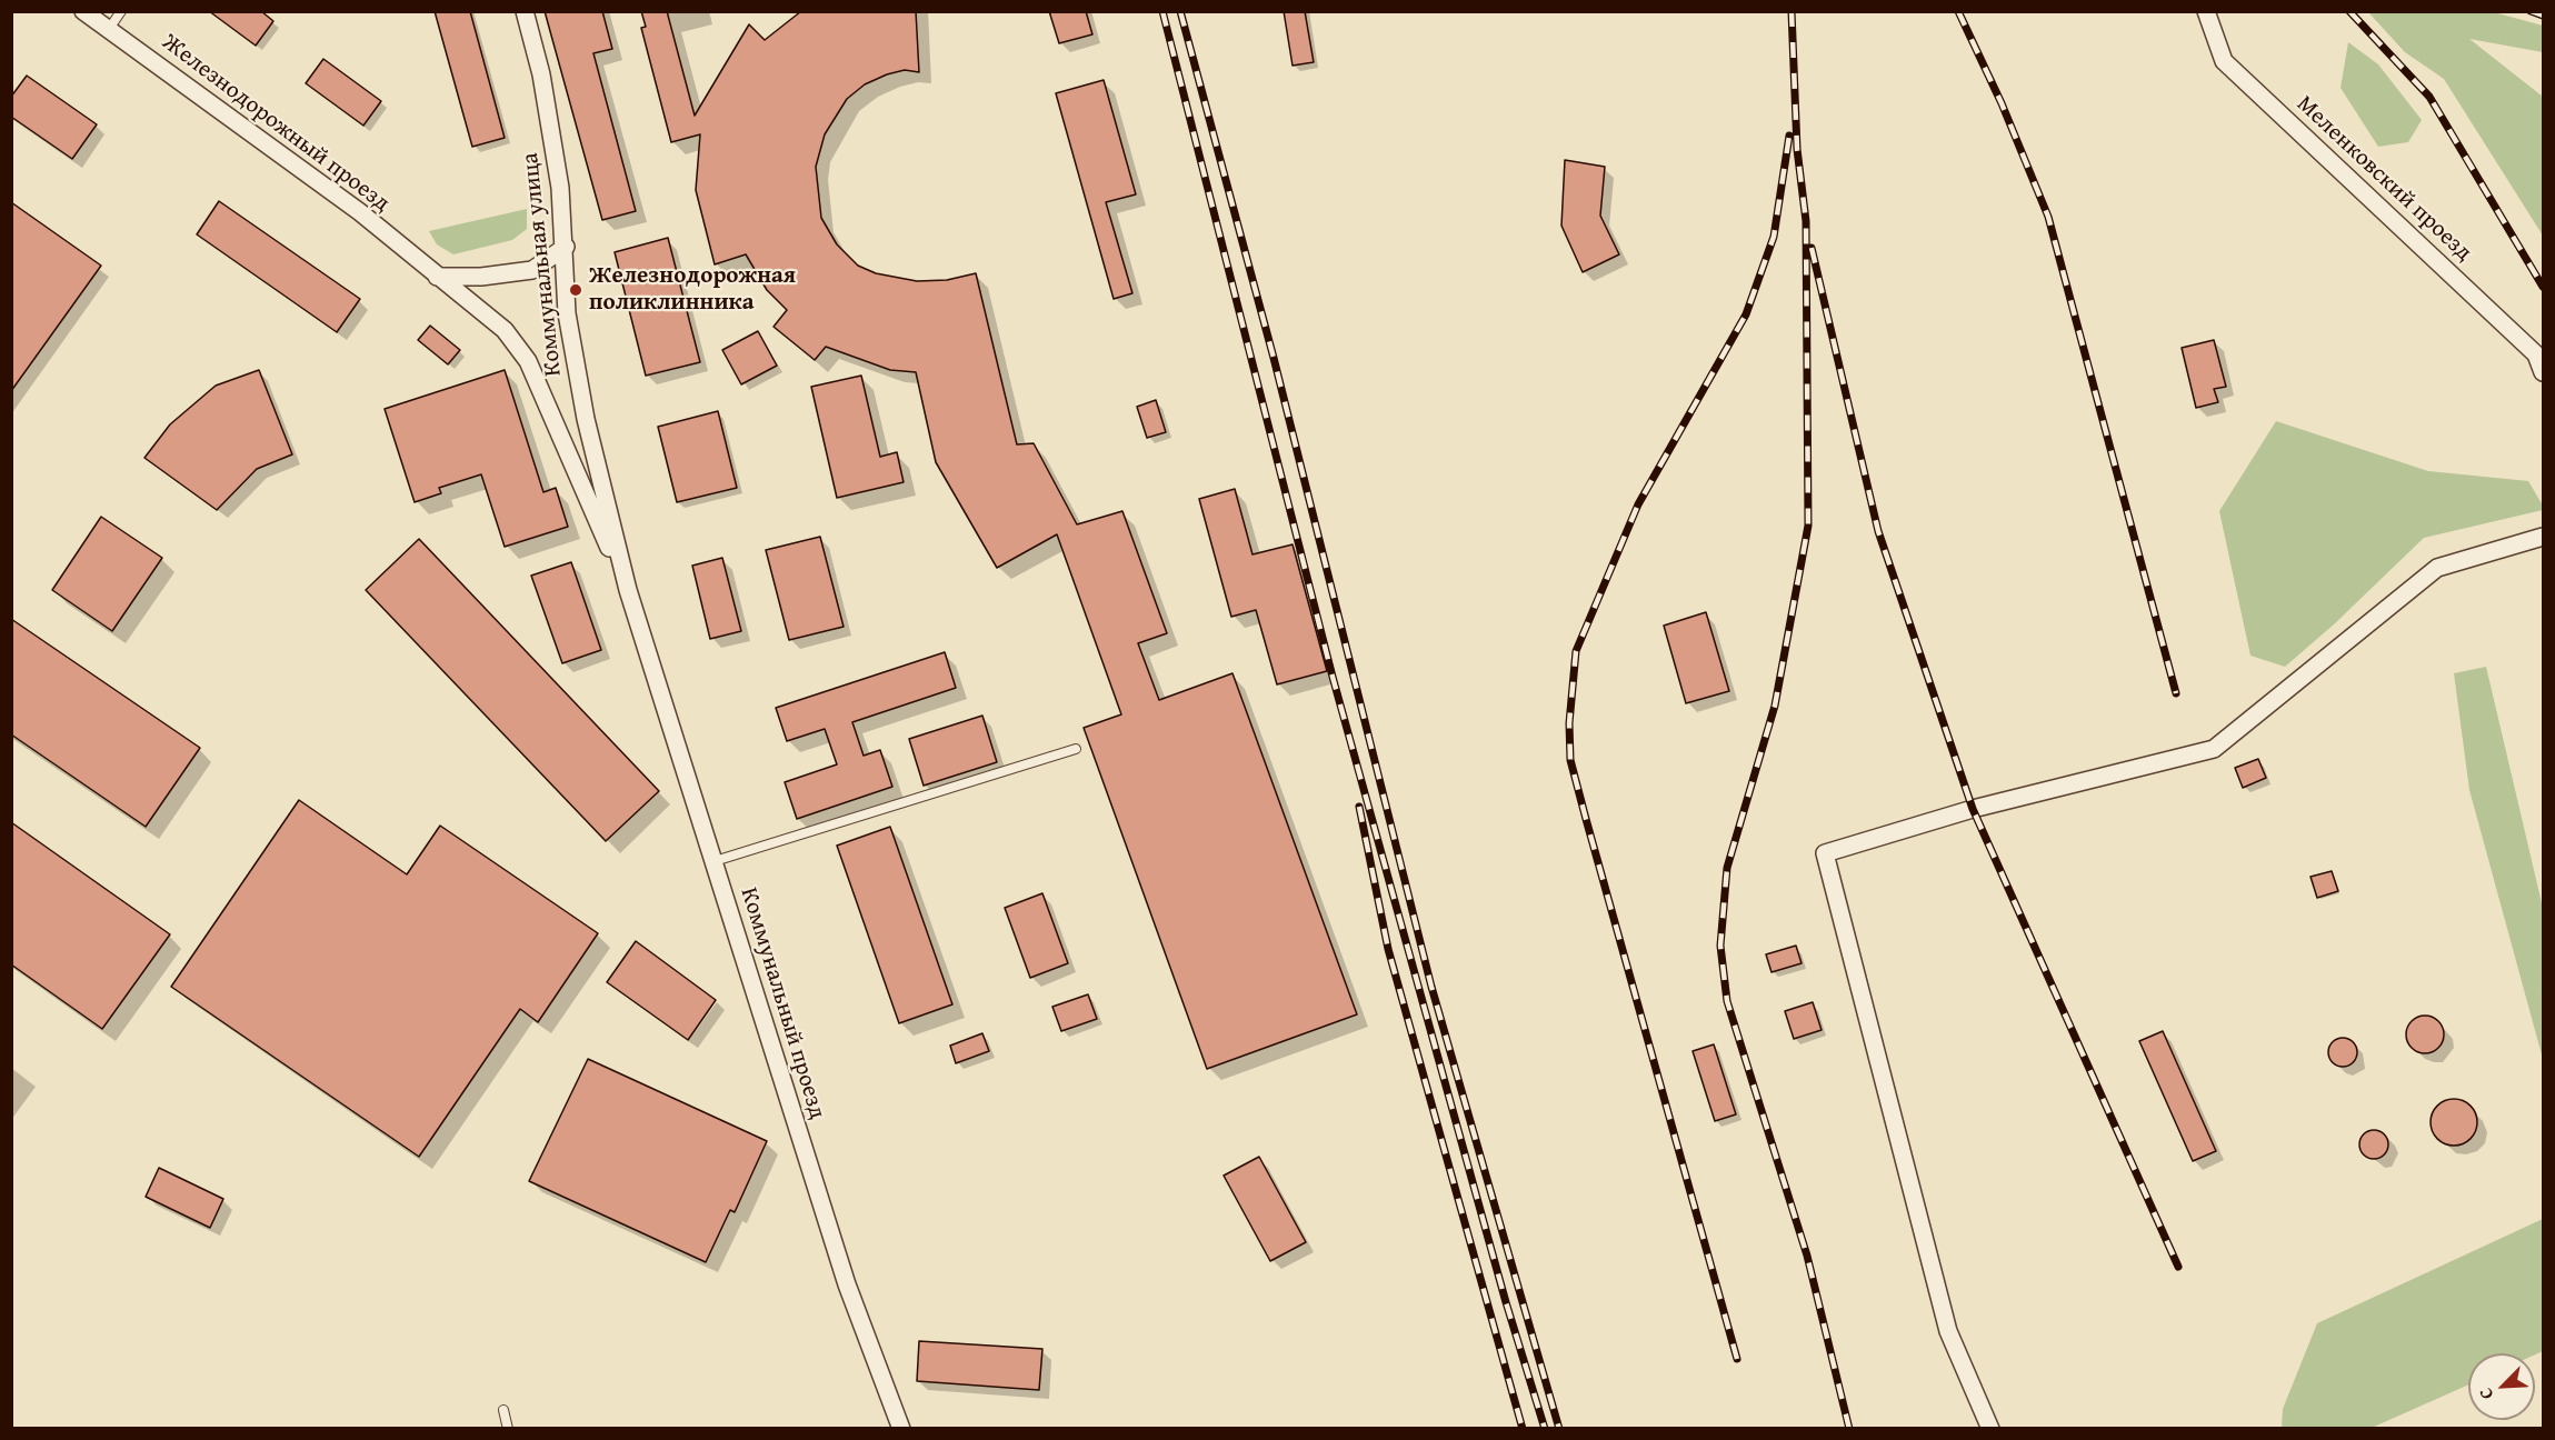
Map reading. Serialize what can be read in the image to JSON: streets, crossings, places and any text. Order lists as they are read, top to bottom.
{
  "streets": {
    "street": [
      "Железнодорожный проезд",
      "Меленковский проезд",
      "Коммунальная улица",
      "Коммунальный проезд"
    ]
  },
  "crossings": [
    ["Железнодорожный проезд", "Коммунальная улица"],
    ["Железнодорожный проезд", "Коммунальный проезд"],
    ["Коммунальная улица", "Коммунальный проезд"]
  ],
  "places": ["Железнодорожная поликлинника"],
  "north": "bottom left"
}
